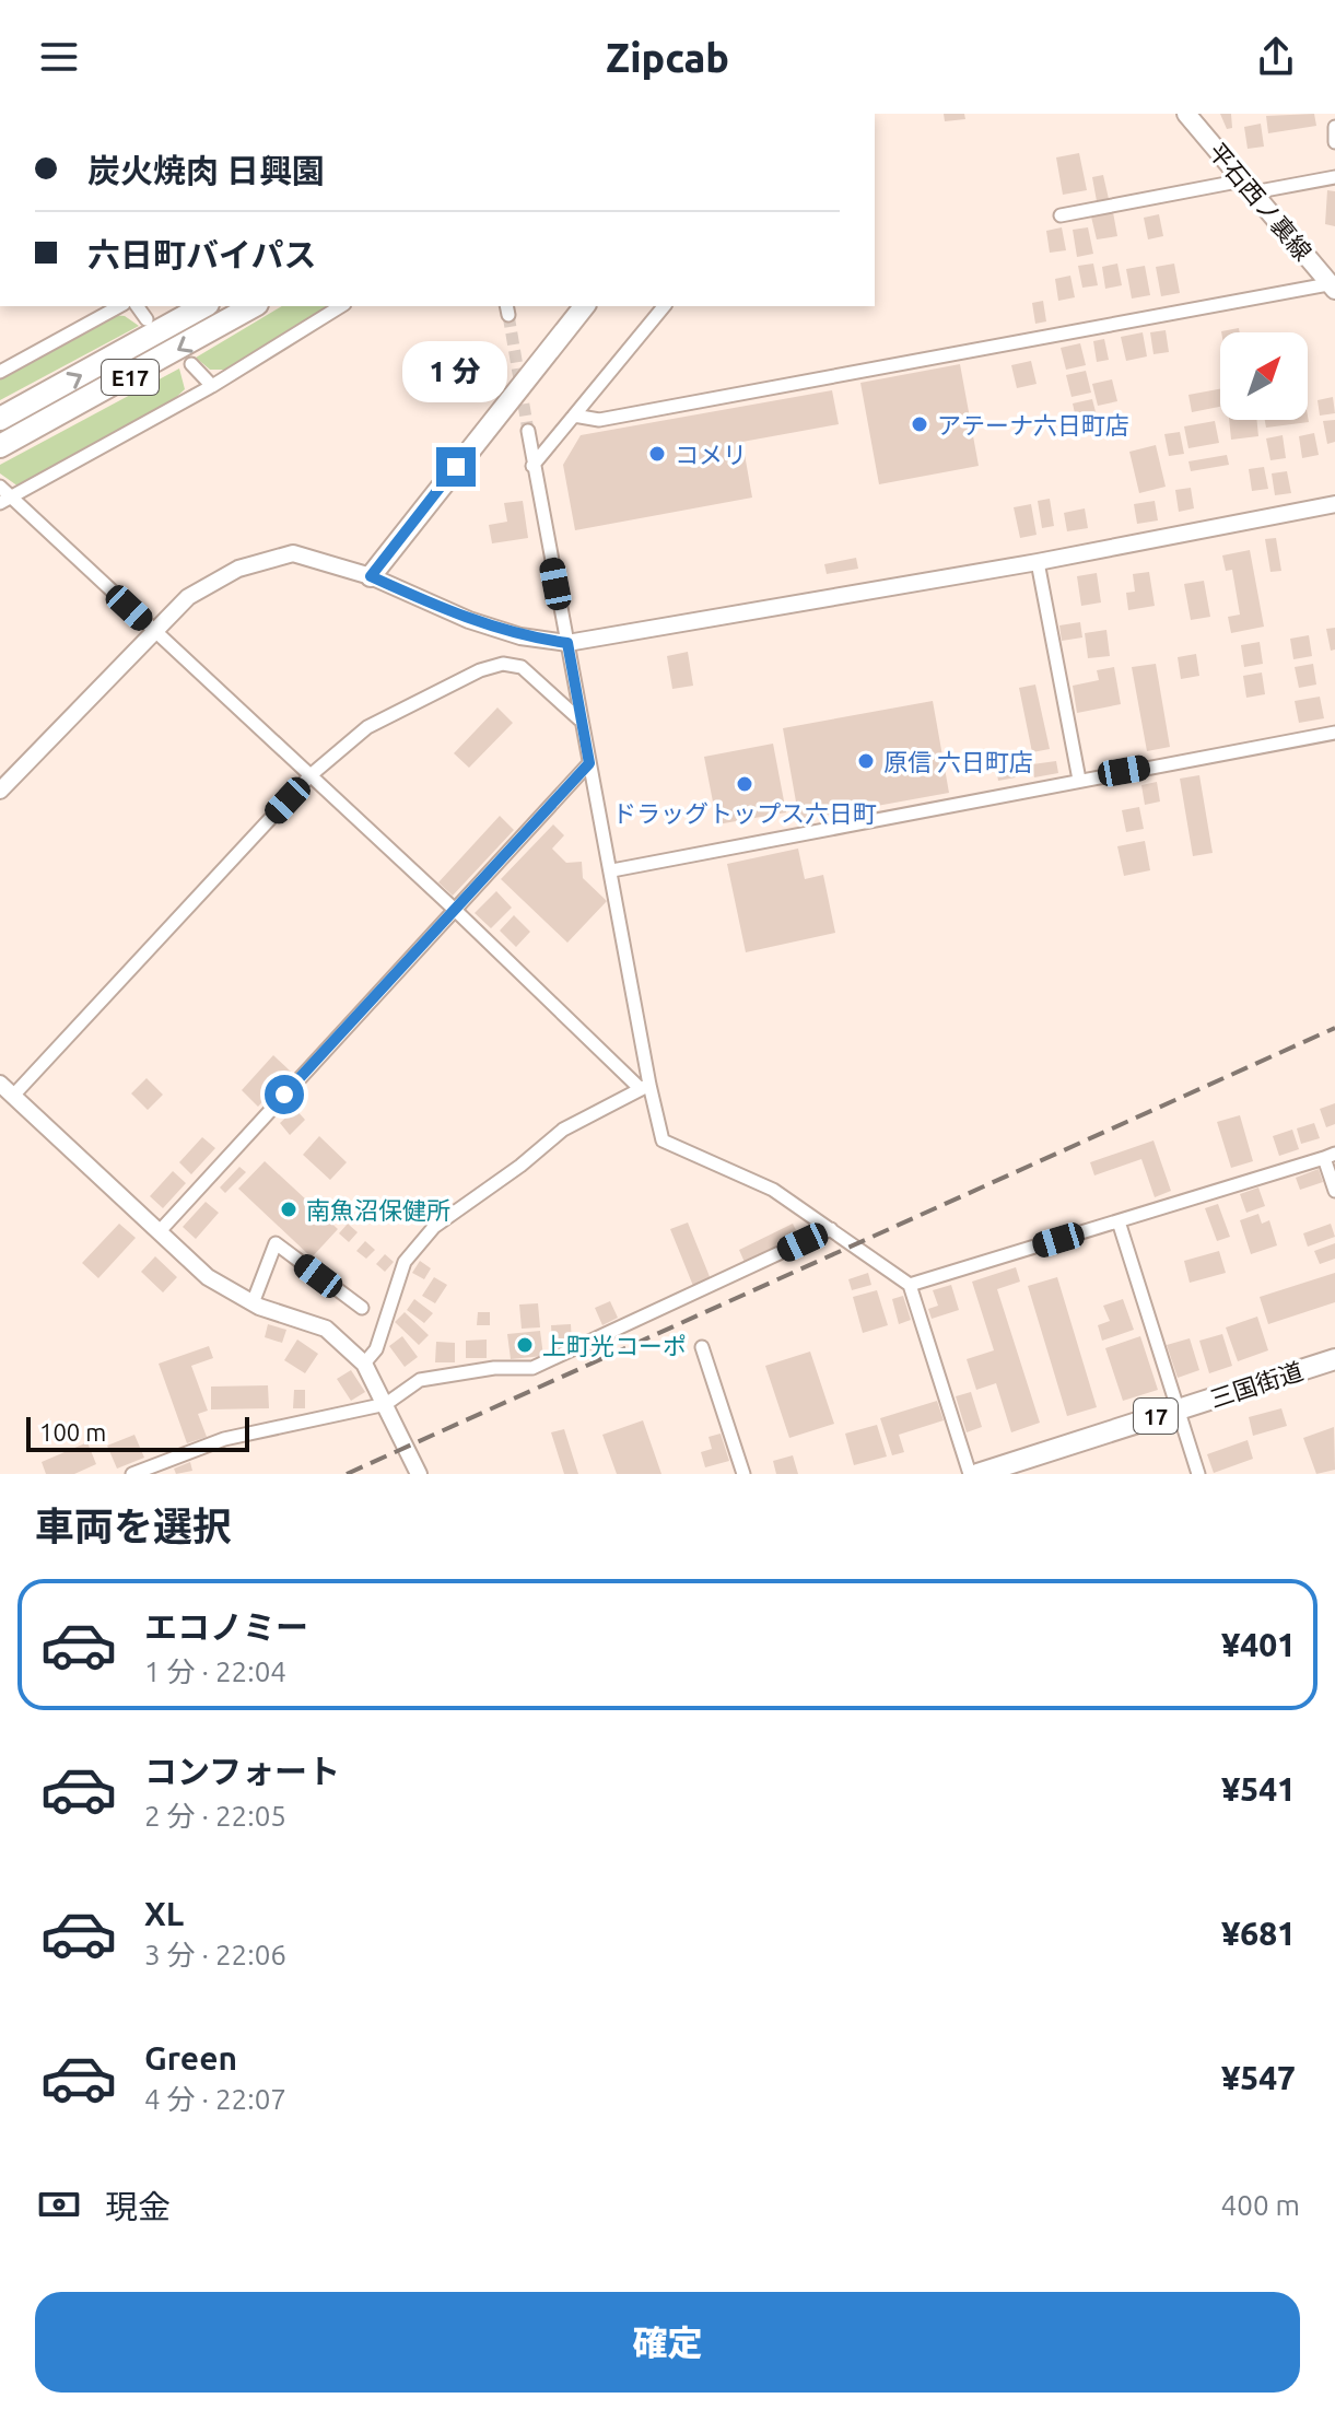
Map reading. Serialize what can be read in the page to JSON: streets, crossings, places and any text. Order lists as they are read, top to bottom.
{
  "streets": {
    "highway": ["E17", "三国街道", "17"],
    "main road": ["平石西ノ裏線"]
  },
  "places": [
    "アテーナ六日町店",
    "コメリ",
    "原信 六日町店",
    "ドラッグトップス六日町",
    "南魚沼保健所",
    "上町光コーポ"
  ],
  "scale_bar": "100 m",
  "north": "top right",
  "page": {
    "header": "Zipcab",
    "banner": ["炭火焼肉 日興園", "六日町バイパス"],
    "bubble": "1 分",
    "scale": "100 m",
    "heading": "車両を選択",
    "list": [
      {
        "name": "エコノミー",
        "note": "1 分 · 22:04",
        "value": "¥401"
      },
      {
        "name": "コンフォート",
        "note": "2 分 · 22:05",
        "value": "¥541"
      },
      {
        "name": "XL",
        "note": "3 分 · 22:06",
        "value": "¥681"
      },
      {
        "name": "Green",
        "note": "4 分 · 22:07",
        "value": "¥547"
      }
    ],
    "pay": ["現金", "400 m"],
    "buttons": "確定"
  }
}
